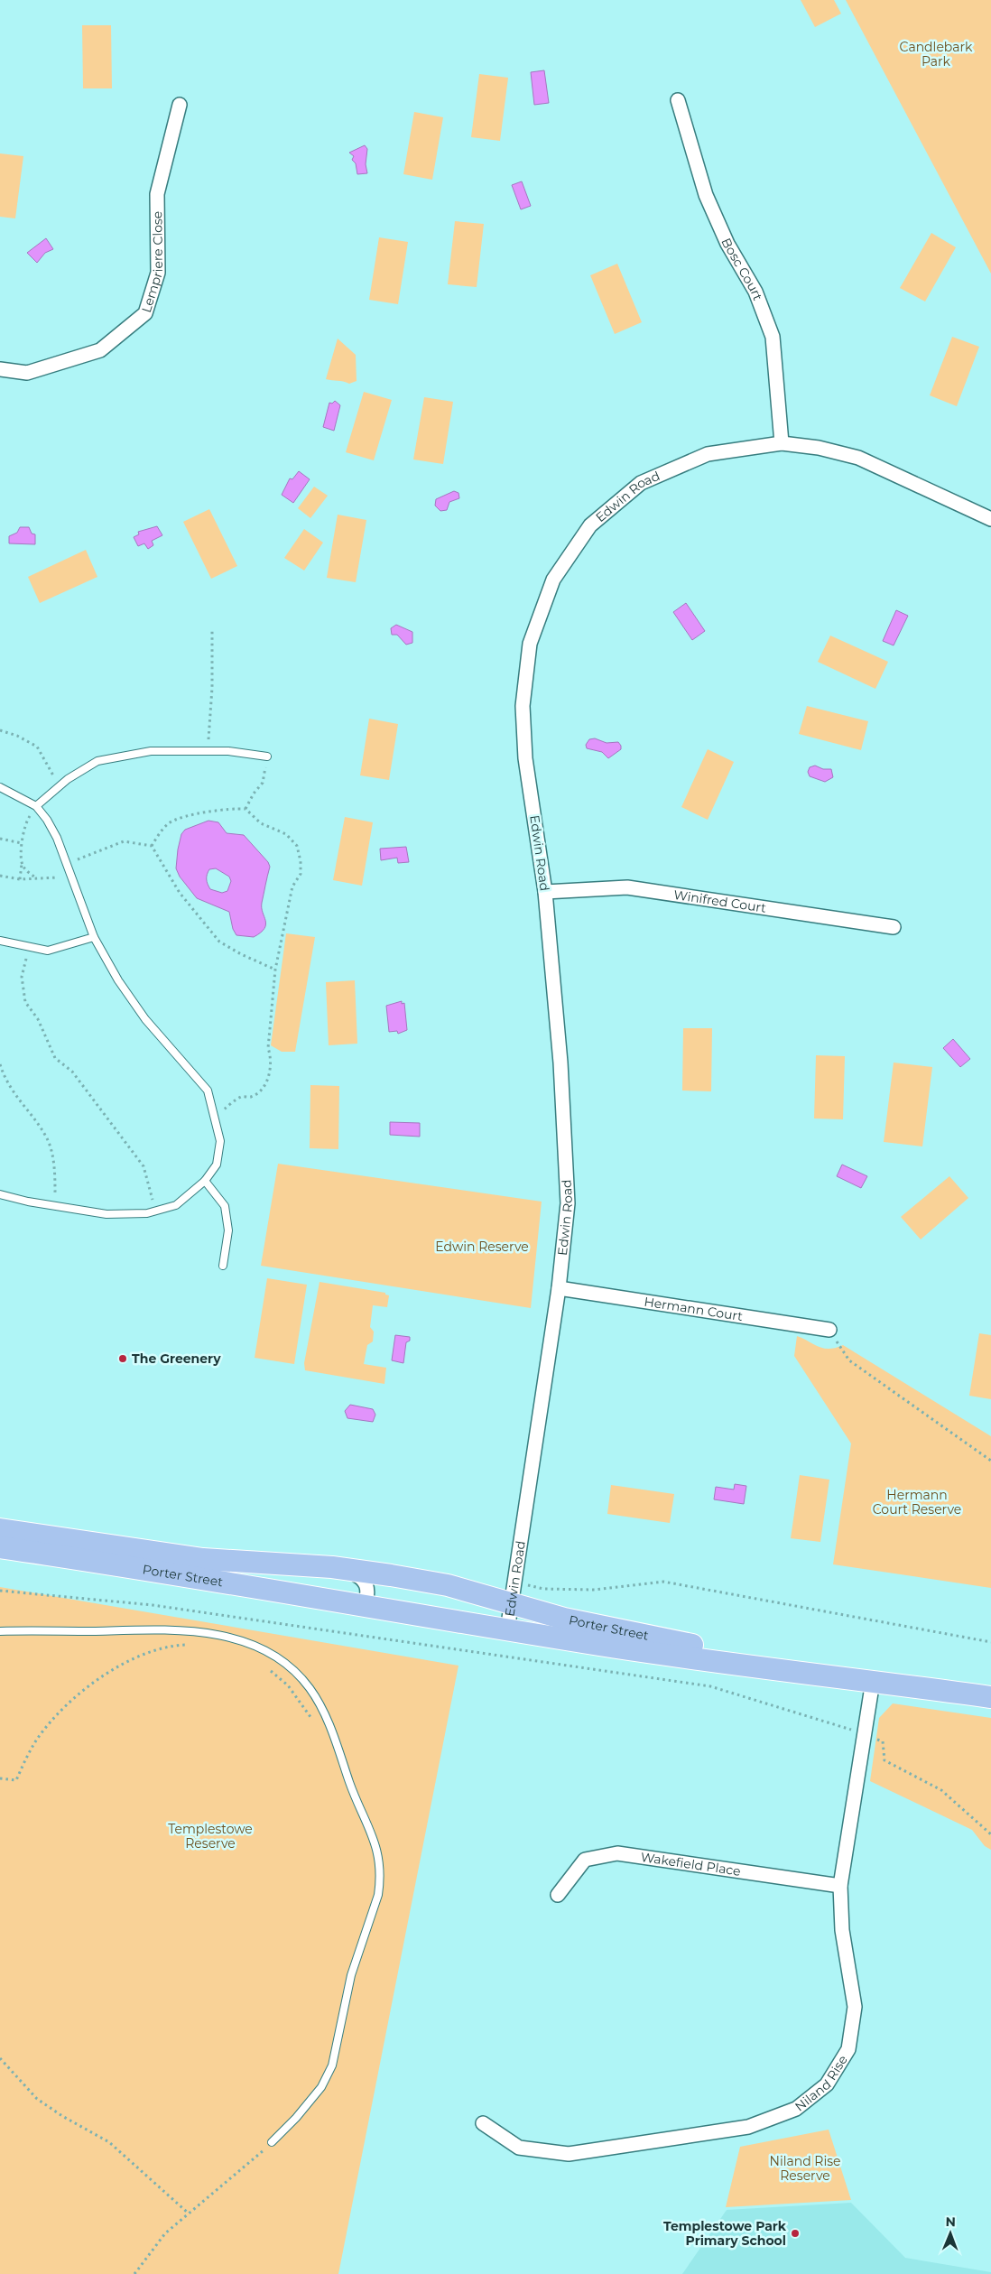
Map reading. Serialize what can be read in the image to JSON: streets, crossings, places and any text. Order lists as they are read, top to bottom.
{
  "streets": {
    "main road": ["Porter Street"],
    "street": [
      "Lempriere Close",
      "Bosc Court",
      "Edwin Road",
      "Winifred Court",
      "Hermann Court",
      "Wakefield Place",
      "Niland Rise"
    ]
  },
  "crossings": [
    ["Bosc Court", "Edwin Road"],
    ["Edwin Road", "Winifred Court"],
    ["Edwin Road", "Hermann Court"],
    ["Edwin Road", "Porter Street"],
    ["Porter Street", "Niland Rise"],
    ["Wakefield Place", "Niland Rise"]
  ],
  "parks": [
    "Candlebark Park",
    "Edwin Reserve",
    "Hermann Court Reserve",
    "Templestowe Reserve",
    "Niland Rise Reserve"
  ],
  "places": ["The Greenery", "Templestowe Park Primary School"],
  "north": "top"
}
